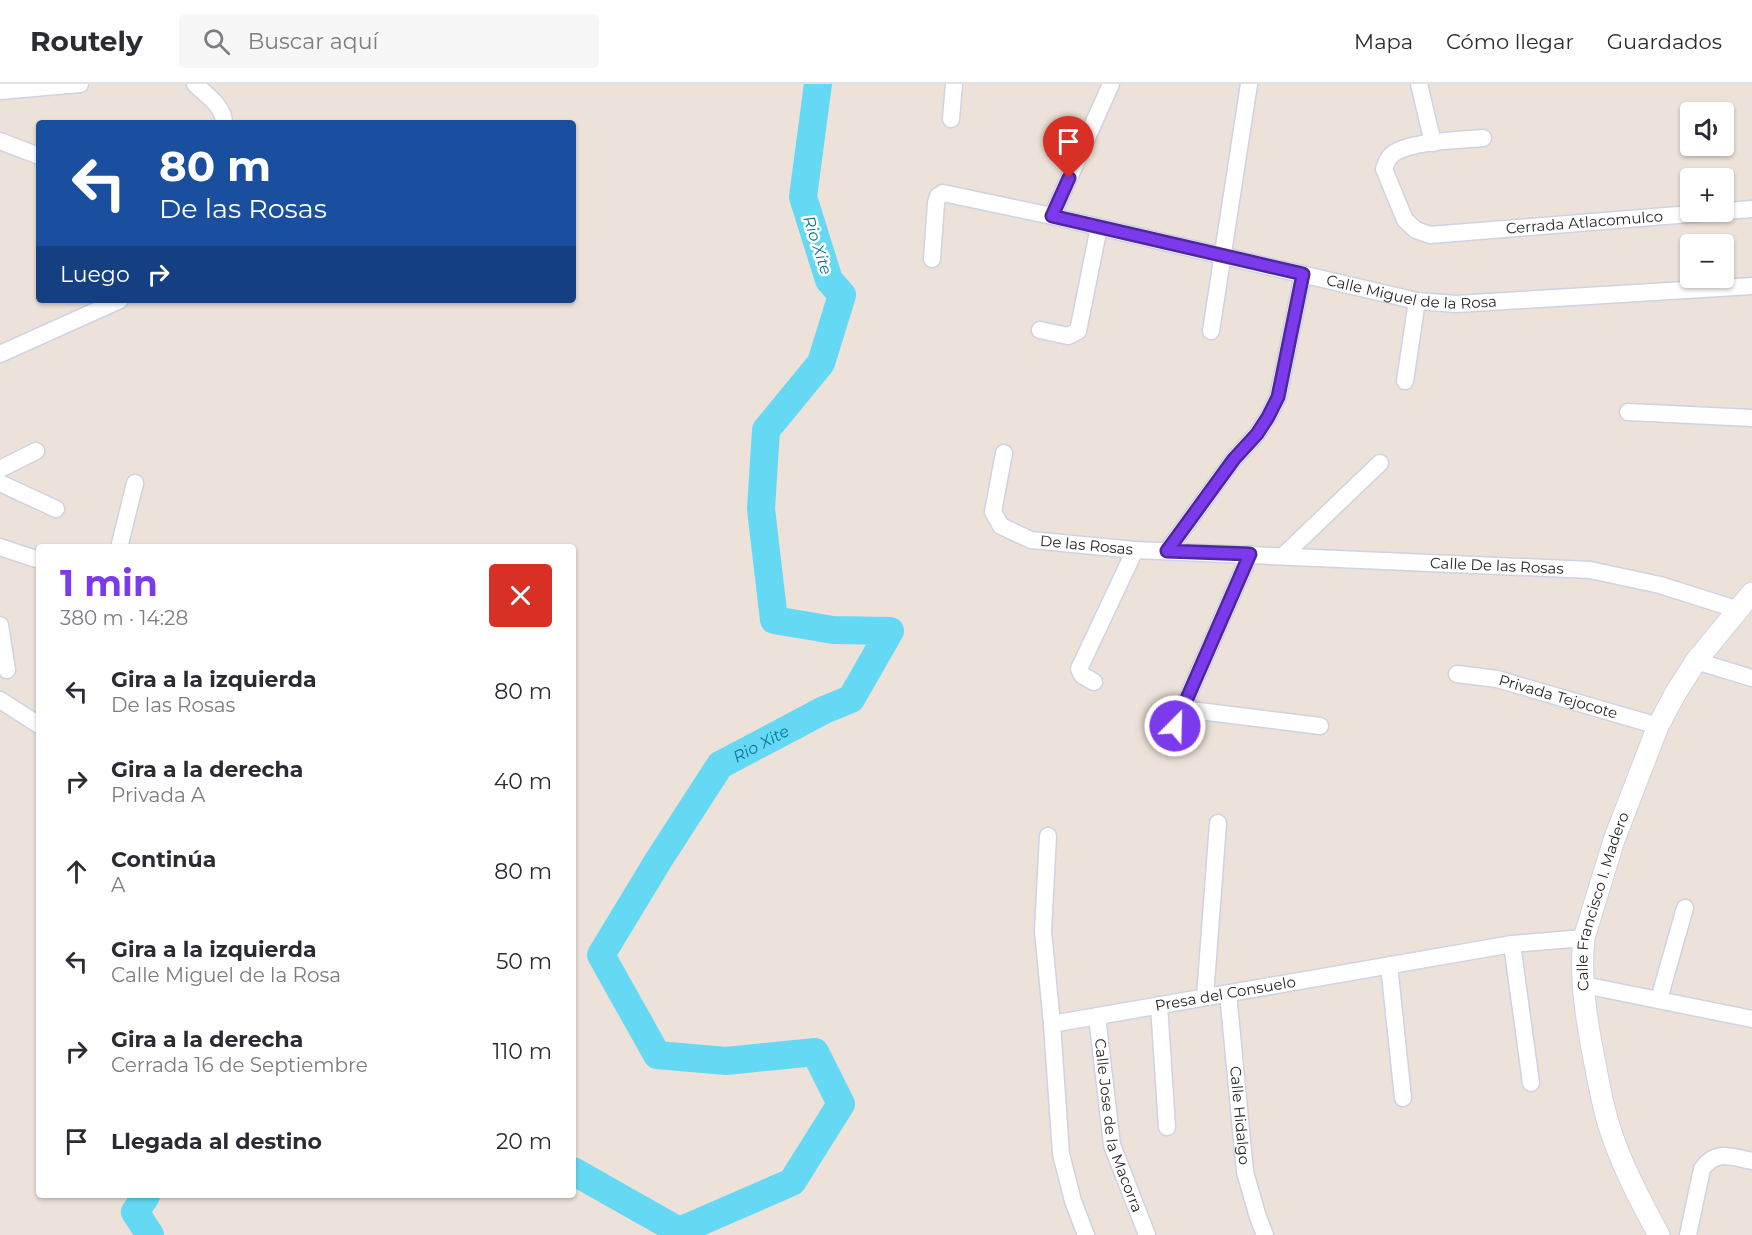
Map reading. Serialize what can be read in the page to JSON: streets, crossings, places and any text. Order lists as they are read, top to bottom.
{
  "streets": {
    "street": [
      "Cerrada Atlacomulco",
      "Calle Miguel de la Rosa",
      "De las Rosas",
      "Calle De las Rosas",
      "Privada Tejocote",
      "Calle Francisco I. Madero",
      "Presa del Consuelo",
      "Calle Hidalgo",
      "Calle Jose de la Macorra"
    ]
  },
  "crossings": [
    ["De las Rosas", "Calle De las Rosas"],
    ["Calle De las Rosas", "Calle Francisco I. Madero"],
    ["Privada Tejocote", "Calle Francisco I. Madero"],
    ["Calle Francisco I. Madero", "Presa del Consuelo"],
    ["Presa del Consuelo", "Calle Hidalgo"],
    ["Presa del Consuelo", "Calle Jose de la Macorra"]
  ],
  "water": ["Rio Xite"],
  "page": {
    "header": "Routely",
    "search": "Buscar aquí",
    "nav": ["Mapa", "Cómo llegar", "Guardados"],
    "map_buttons": ["+", "−"],
    "turn": ["80 m", "De las Rosas"],
    "then": "Luego",
    "heading": ["1 min", "380 m · 14:28"],
    "list": [
      {
        "name": "Gira a la izquierda",
        "note": "De las Rosas",
        "value": "80 m"
      },
      {
        "name": "Gira a la derecha",
        "note": "Privada A",
        "value": "40 m"
      },
      {
        "name": "Continúa",
        "note": "A",
        "value": "80 m"
      },
      {
        "name": "Gira a la izquierda",
        "note": "Calle Miguel de la Rosa",
        "value": "50 m"
      },
      {
        "name": "Gira a la derecha",
        "note": "Cerrada 16 de Septiembre",
        "value": "110 m"
      },
      {
        "name": "Llegada al destino",
        "value": "20 m"
      }
    ]
  }
}
